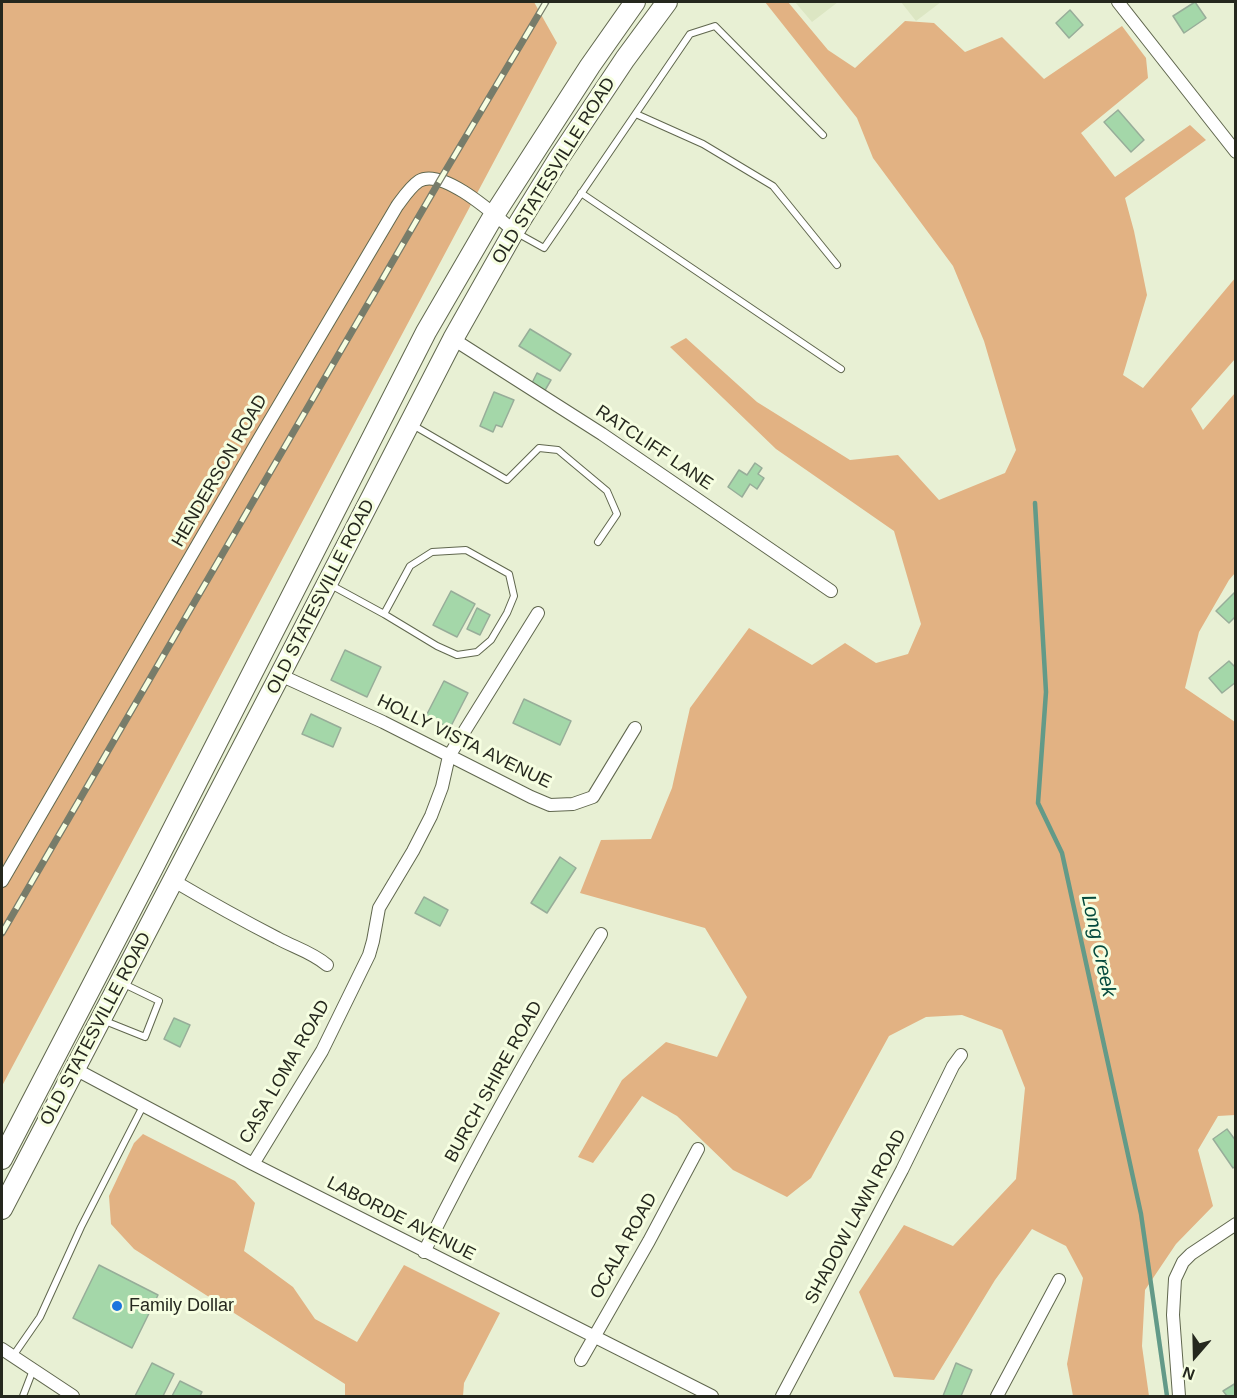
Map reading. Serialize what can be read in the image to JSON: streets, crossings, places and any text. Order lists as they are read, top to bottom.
{
  "streets": {
    "main road": ["OLD STATESVILLE ROAD"],
    "street": [
      "RATCLIFF LANE",
      "HENDERSON ROAD",
      "HOLLY VISTA AVENUE",
      "CASA LOMA ROAD",
      "BURCH SHIRE ROAD",
      "SHADOW LAWN ROAD",
      "LABORDE AVENUE",
      "OCALA ROAD"
    ]
  },
  "crossings": [
    ["OLD STATESVILLE ROAD", "RATCLIFF LANE"],
    ["OLD STATESVILLE ROAD", "HENDERSON ROAD"],
    ["OLD STATESVILLE ROAD", "HOLLY VISTA AVENUE"],
    ["OLD STATESVILLE ROAD", "LABORDE AVENUE"],
    ["HOLLY VISTA AVENUE", "CASA LOMA ROAD"],
    ["CASA LOMA ROAD", "LABORDE AVENUE"],
    ["BURCH SHIRE ROAD", "LABORDE AVENUE"],
    ["LABORDE AVENUE", "OCALA ROAD"]
  ],
  "water": ["Long Creek"],
  "places": ["Family Dollar"],
  "north": "bottom"
}
